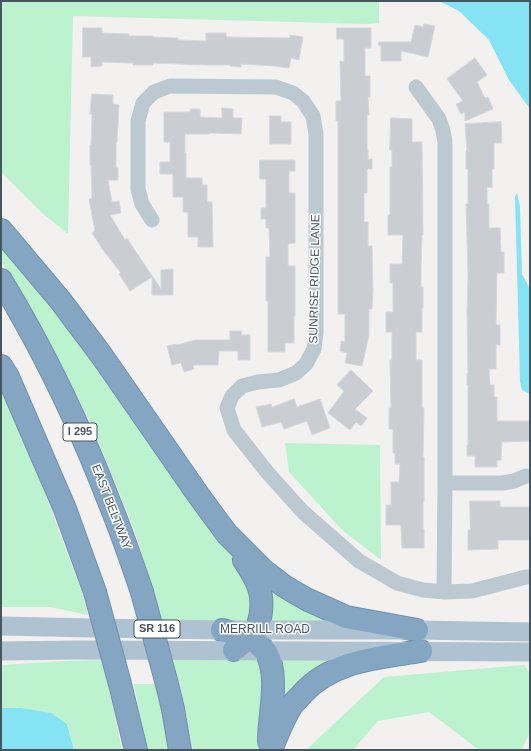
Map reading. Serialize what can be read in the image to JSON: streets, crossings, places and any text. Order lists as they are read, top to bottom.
{
  "streets": {
    "highway": ["I 295", "EAST BELTWAY"],
    "main road": ["SR 116", "MERRILL ROAD"],
    "street": ["SUNRISE RIDGE LANE"]
  }
}
